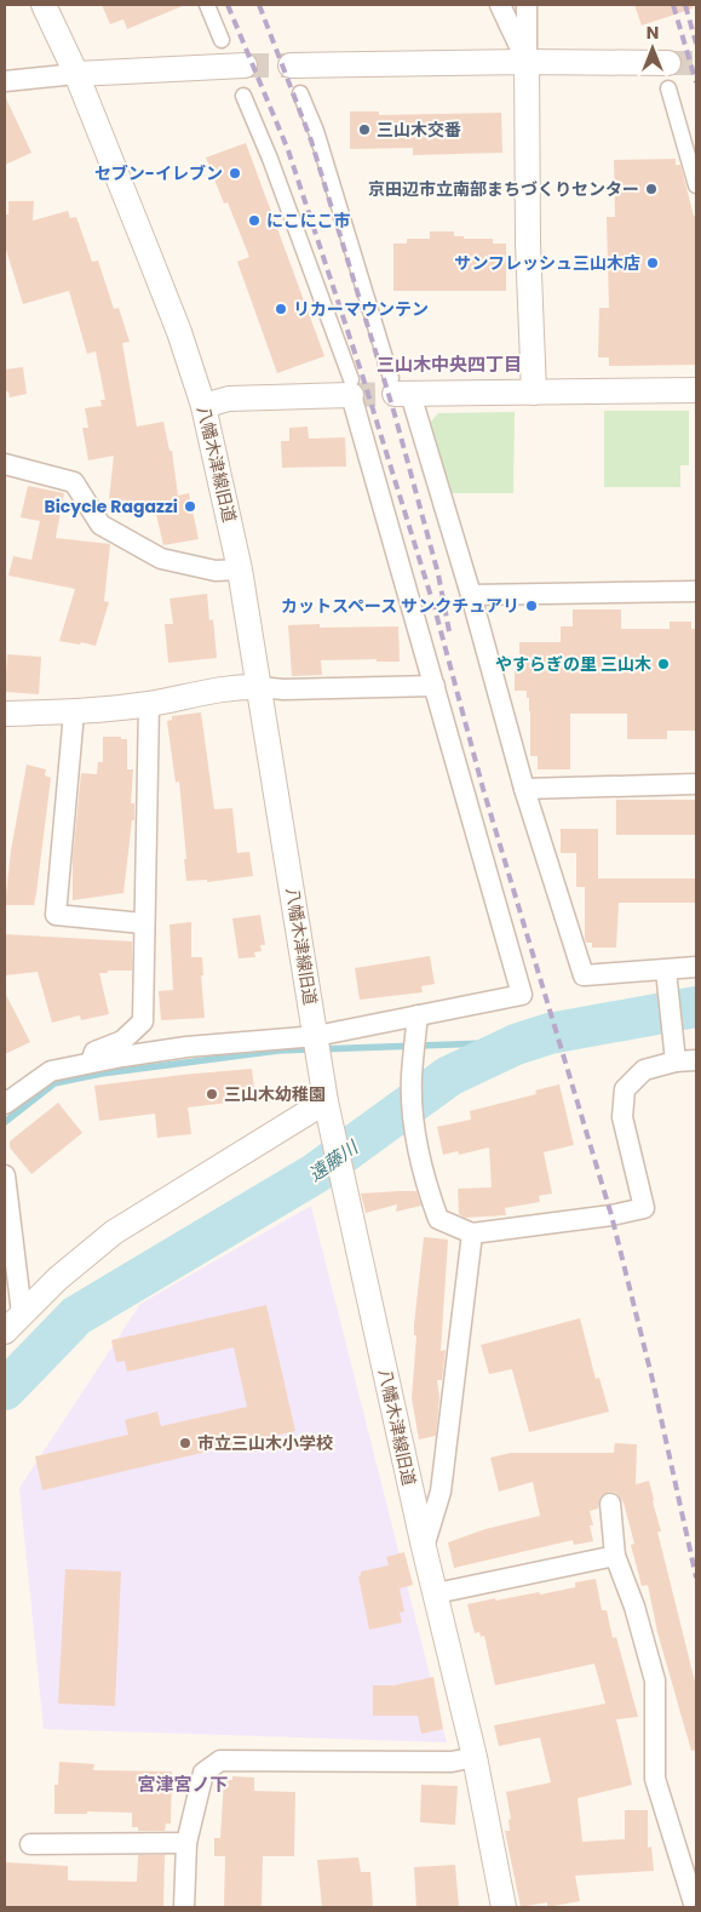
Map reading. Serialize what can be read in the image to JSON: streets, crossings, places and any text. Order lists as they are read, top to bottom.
{
  "streets": {
    "street": ["八幡木津線旧道"]
  },
  "districts": ["三山木中央四丁目", "宮津宮ノ下"],
  "water": ["遠藤川"],
  "places": [
    "三山木交番",
    "セブン-イレブン",
    "京田辺市立南部まちづくりセンター",
    "にこにこ市",
    "サンフレッシュ三山木店",
    "リカーマウンテン",
    "Bicycle Ragazzi",
    "カットスペース サンクチュアリ",
    "やすらぎの里 三山木",
    "三山木幼稚園",
    "市立三山木小学校"
  ],
  "north": "top"
}
